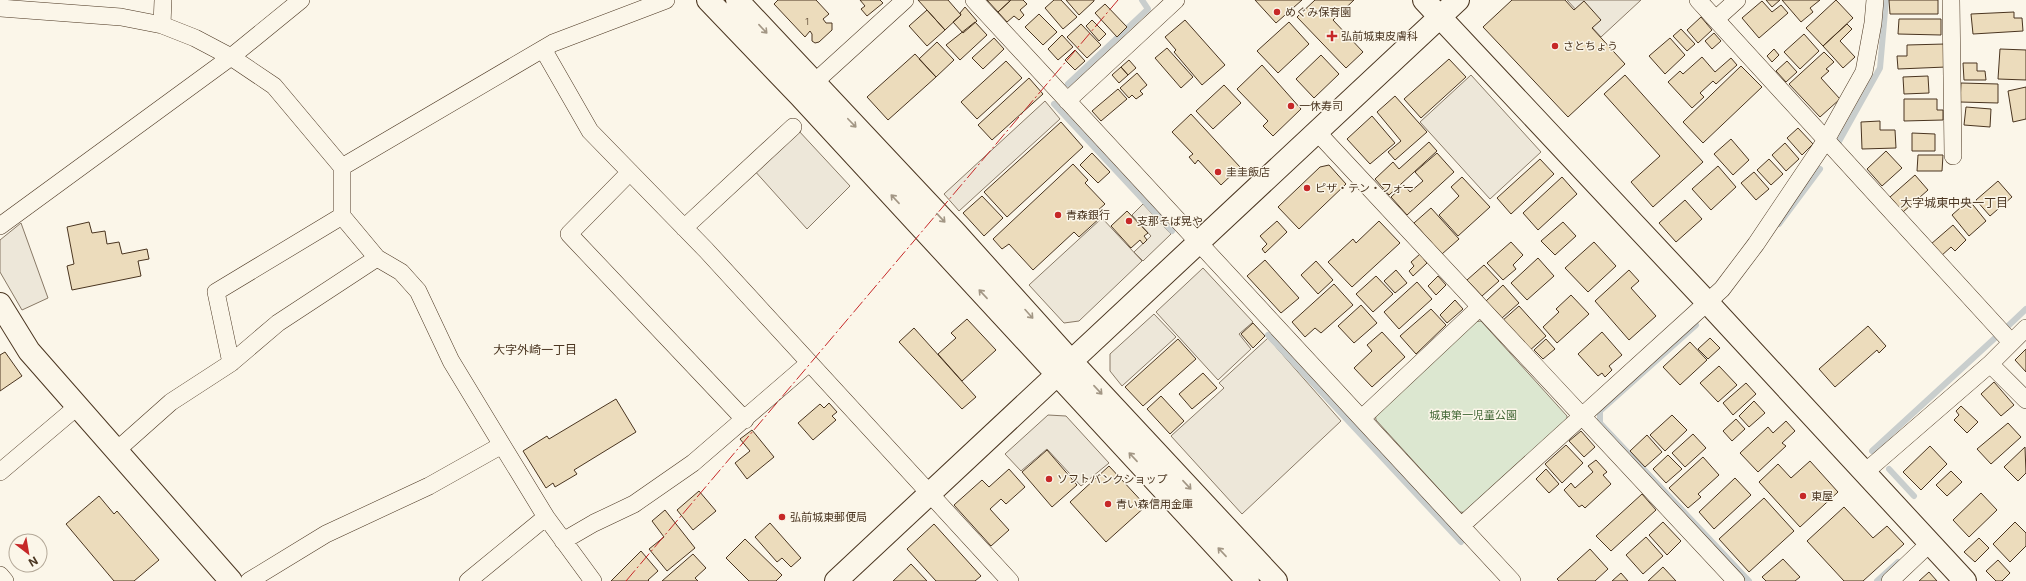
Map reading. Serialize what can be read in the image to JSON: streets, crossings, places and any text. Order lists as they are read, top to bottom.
{
  "districts": ["大字城東中央一丁目", "大字外崎一丁目"],
  "parks": ["城東第一児童公園"],
  "places": {
    "other": [
      "めぐみ保育園",
      "さとちょう",
      "一休寿司",
      "圭圭飯店",
      "ピザ・テン・フォー",
      "青森銀行",
      "支那そば晃や",
      "ソフトバンクショップ",
      "東屋",
      "青い森信用金庫",
      "弘前城東郵便局"
    ],
    "health": ["弘前城東皮膚科"]
  },
  "house_numbers": ["1"],
  "north": "bottom right"
}
